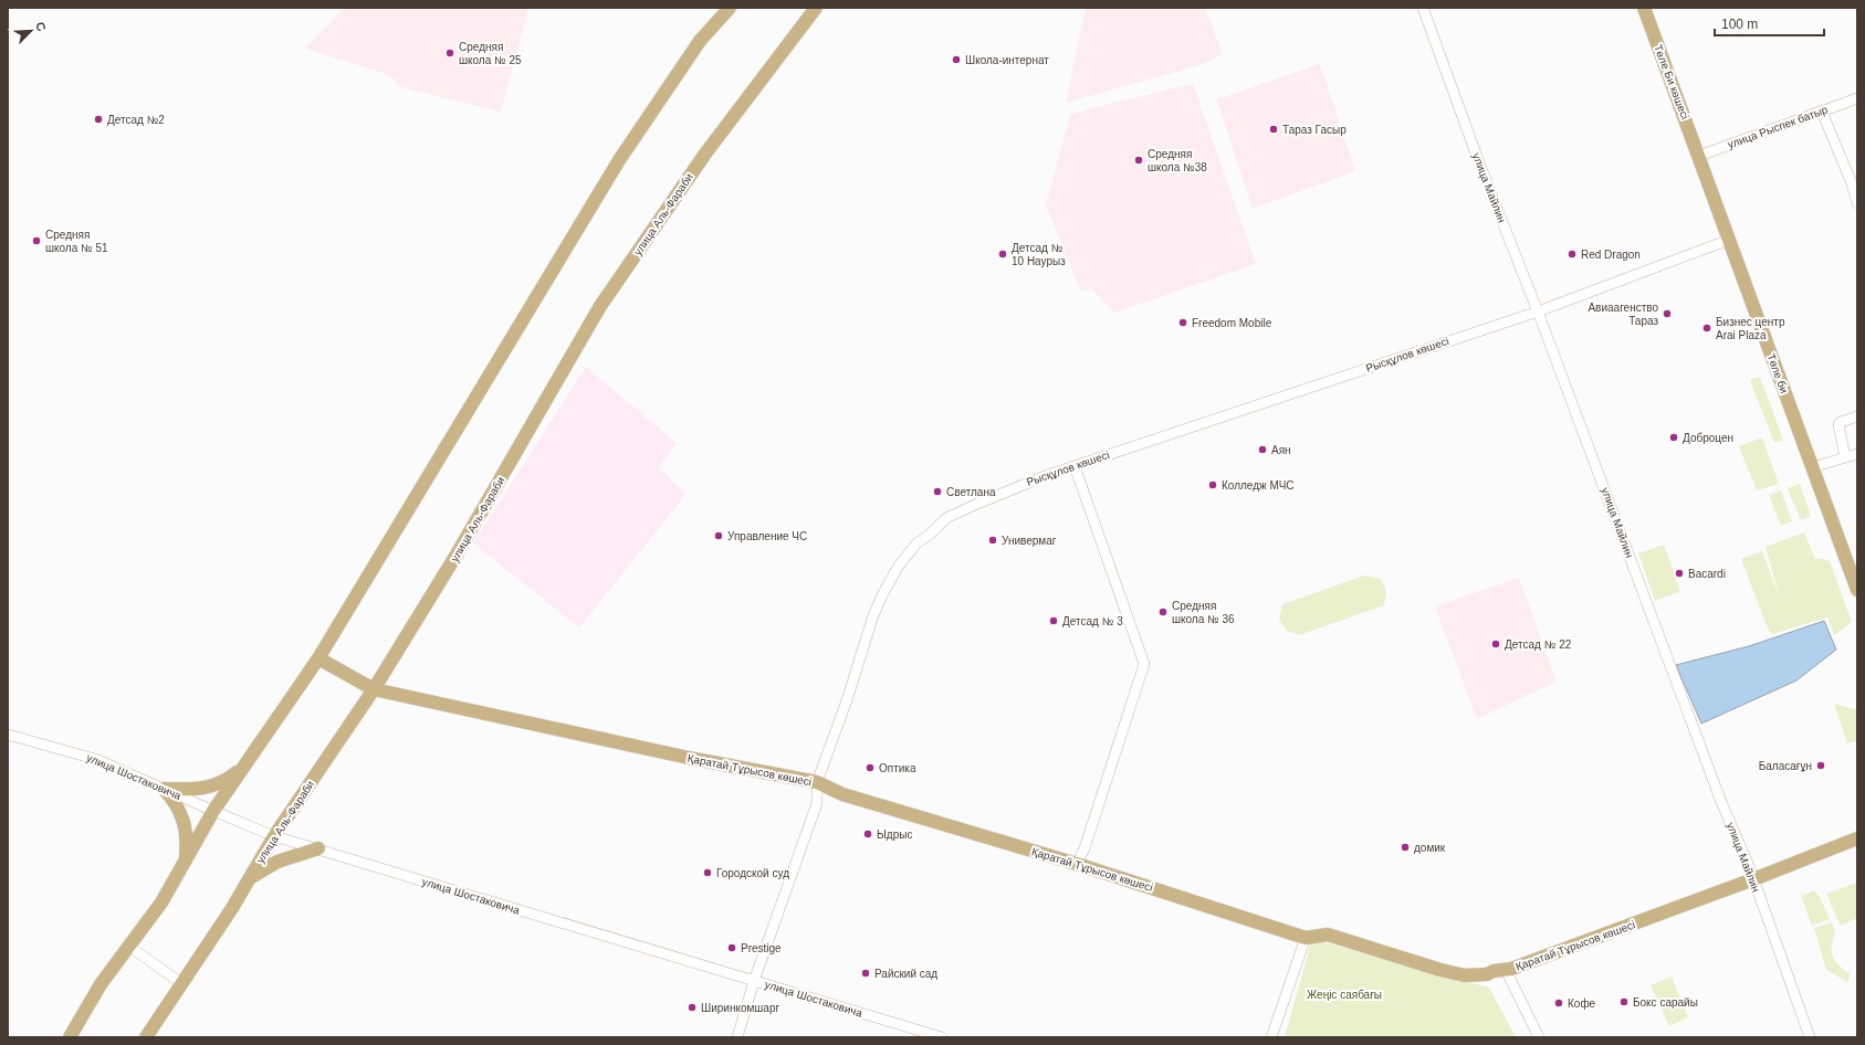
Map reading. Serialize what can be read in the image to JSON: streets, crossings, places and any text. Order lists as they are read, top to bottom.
{
  "streets": {
    "main road": [
      "Төле Би көшесі",
      "улица Аль-Фараби",
      "Төле би",
      "Қаратай Тұрысов көшесі"
    ],
    "street": [
      "улица Рыспек батыр",
      "улица Майлин",
      "Рысқұлов көшесі",
      "улица Шостаковича"
    ]
  },
  "crossings": [
    ["Төле Би көшесі", "улица Рыспек батыр"],
    ["Төле Би көшесі", "Төле би"],
    ["улица Рыспек батыр", "Төле би"],
    ["улица Майлин", "Рысқұлов көшесі"],
    ["улица Майлин", "Қаратай Тұрысов көшесі"],
    ["улица Аль-Фараби", "Қаратай Тұрысов көшесі"],
    ["улица Аль-Фараби", "улица Шостаковича"],
    ["Рысқұлов көшесі", "Төле би"],
    ["Рысқұлов көшесі", "Қаратай Тұрысов көшесі"],
    ["Рысқұлов көшесі", "улица Шостаковича"]
  ],
  "parks": ["Жеңіс саябағы"],
  "places": [
    "Средняя школа № 25",
    "Школа-интернат",
    "Детсад №2",
    "Тараз Гасыр",
    "Средняя школа №38",
    "Средняя школа № 51",
    "Детсад № 10 Наурыз",
    "Red Dragon",
    "Авиаагенство Тараз",
    "Freedom Mobile",
    "Бизнес центр Arai Plaza",
    "Доброцен",
    "Аян",
    "Колледж МЧС",
    "Светлана",
    "Управление ЧС",
    "Универмаг",
    "Bacardi",
    "Средняя школа № 36",
    "Детсад № 3",
    "Детсад № 22",
    "Баласағұн",
    "Оптика",
    "Ыдрыс",
    "домик",
    "Городской суд",
    "Prestige",
    "Райский сад",
    "Бокс сарайы",
    "Кофе",
    "Ширинкомшарг"
  ],
  "scale_bar": "100 m",
  "north": "top right"
}
